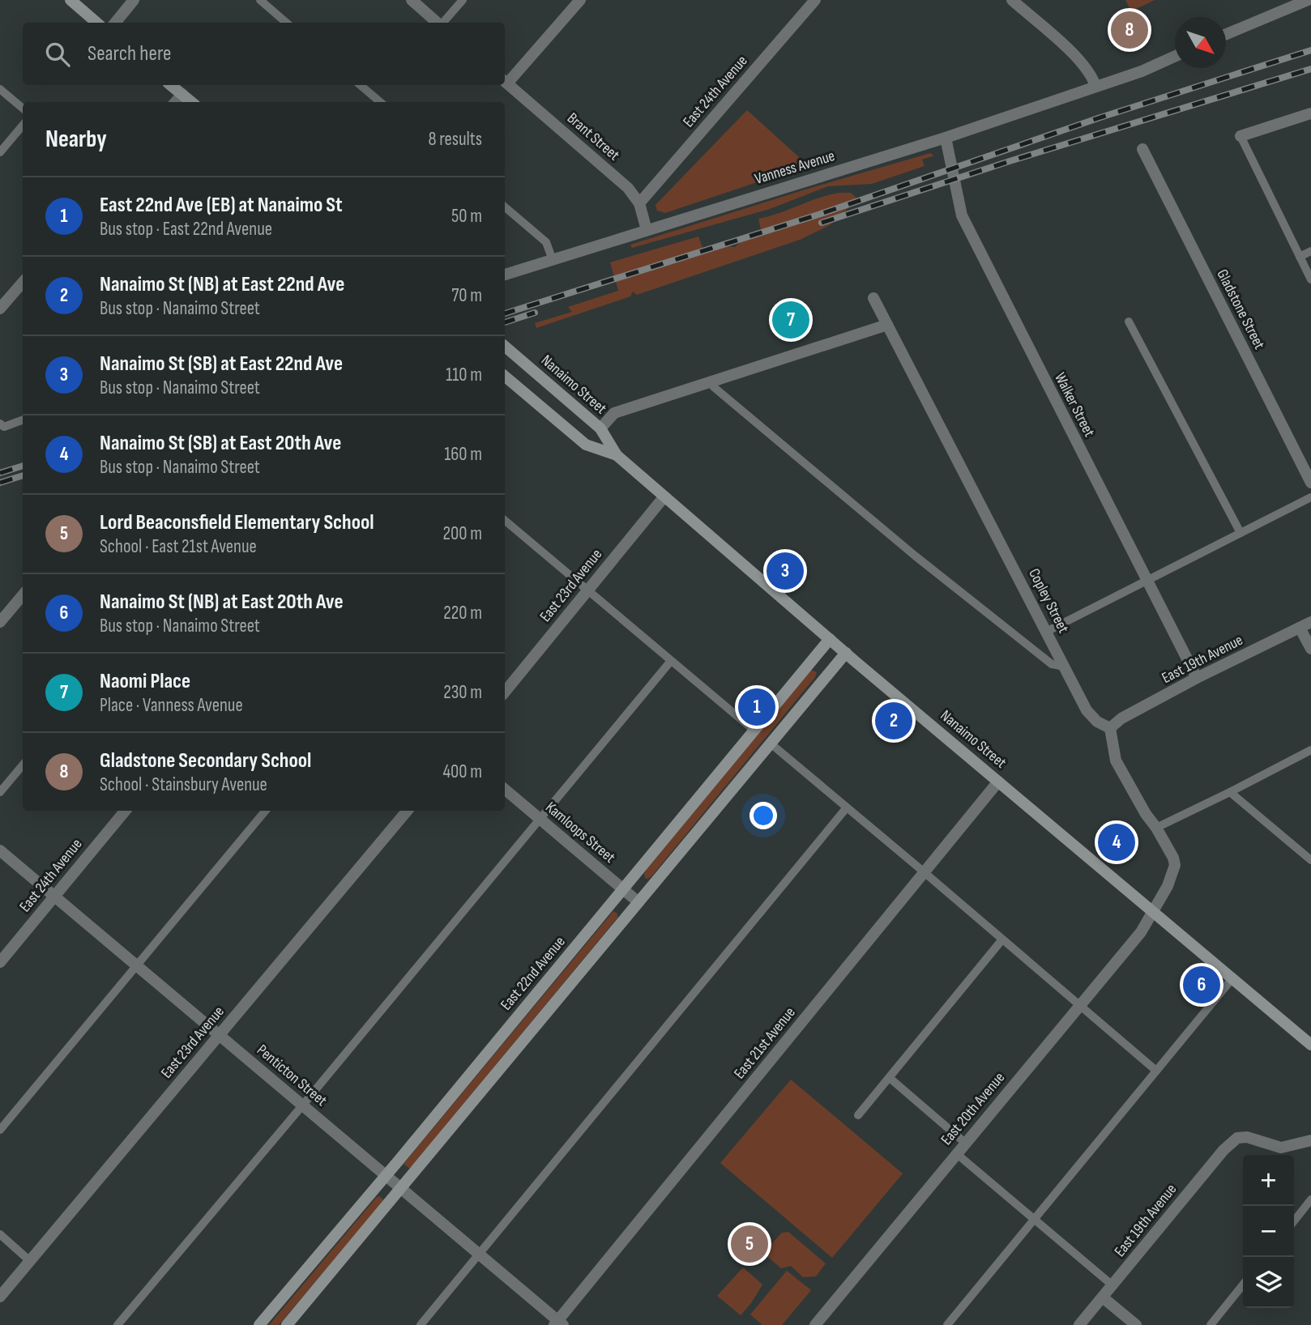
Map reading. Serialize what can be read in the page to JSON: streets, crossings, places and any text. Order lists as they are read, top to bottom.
{
  "streets": {
    "street": [
      "East 24th Avenue",
      "Brant Street",
      "Vanness Avenue",
      "Gladstone Street",
      "Nanaimo Street",
      "Walker Street",
      "East 23rd Avenue",
      "Copley Street",
      "East 19th Avenue",
      "Kamloops Street",
      "East 22nd Avenue",
      "East 21st Avenue",
      "Penticton Street",
      "East 20th Avenue"
    ]
  },
  "crossings": [
    ["East 24th Avenue", "Brant Street"],
    ["East 24th Avenue", "Penticton Street"],
    ["Brant Street", "Vanness Avenue"],
    ["Vanness Avenue", "Walker Street"],
    ["Nanaimo Street", "East 23rd Avenue"],
    ["Nanaimo Street", "East 22nd Avenue"],
    ["Nanaimo Street", "East 21st Avenue"],
    ["Nanaimo Street", "East 20th Avenue"],
    ["Walker Street", "East 19th Avenue"],
    ["East 23rd Avenue", "Penticton Street"],
    ["Copley Street", "East 19th Avenue"],
    ["Kamloops Street", "East 22nd Avenue"],
    ["East 22nd Avenue", "Penticton Street"],
    ["East 21st Avenue", "Penticton Street"]
  ],
  "north": "bottom right",
  "page": {
    "pins": [
      "8",
      "7",
      "3",
      "1",
      "2",
      "4",
      "6",
      "5"
    ],
    "search": "Search here",
    "heading": ["Nearby", "8 results"],
    "list": [
      {
        "mark": "1",
        "name": "East 22nd Ave (EB) at Nanaimo St",
        "note": "Bus stop · East 22nd Avenue",
        "value": "50 m"
      },
      {
        "mark": "2",
        "name": "Nanaimo St (NB) at East 22nd Ave",
        "note": "Bus stop · Nanaimo Street",
        "value": "70 m"
      },
      {
        "mark": "3",
        "name": "Nanaimo St (SB) at East 22nd Ave",
        "note": "Bus stop · Nanaimo Street",
        "value": "110 m"
      },
      {
        "mark": "4",
        "name": "Nanaimo St (SB) at East 20th Ave",
        "note": "Bus stop · Nanaimo Street",
        "value": "160 m"
      },
      {
        "mark": "5",
        "name": "Lord Beaconsfield Elementary School",
        "note": "School · East 21st Avenue",
        "value": "200 m"
      },
      {
        "mark": "6",
        "name": "Nanaimo St (NB) at East 20th Ave",
        "note": "Bus stop · Nanaimo Street",
        "value": "220 m"
      },
      {
        "mark": "7",
        "name": "Naomi Place",
        "note": "Place · Vanness Avenue",
        "value": "230 m"
      },
      {
        "mark": "8",
        "name": "Gladstone Secondary School",
        "note": "School · Stainsbury Avenue",
        "value": "400 m"
      }
    ],
    "map_buttons": ["+", "−"]
  }
}
